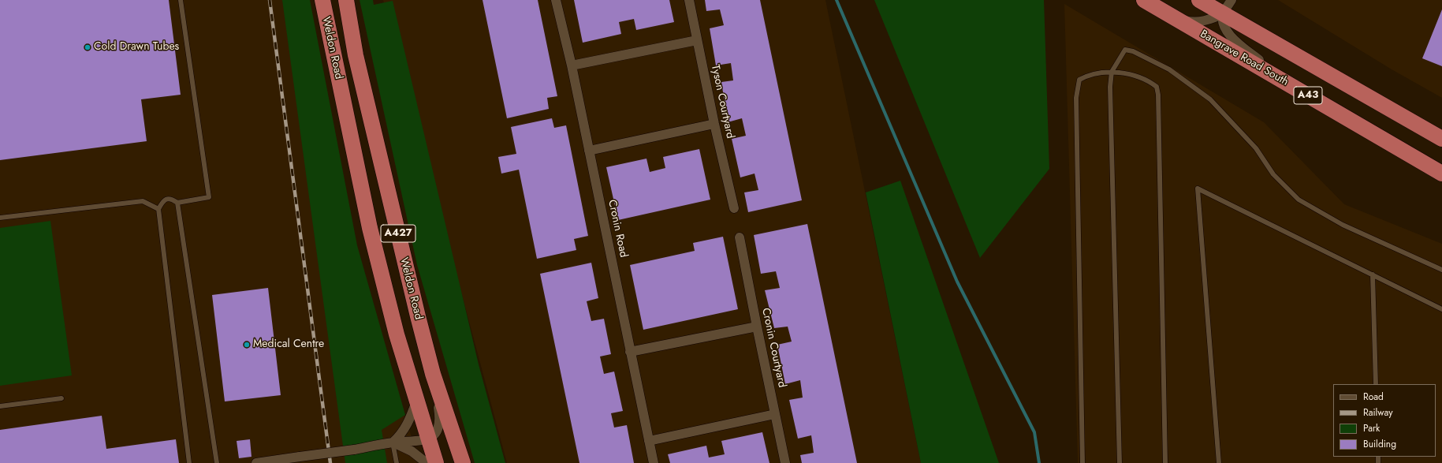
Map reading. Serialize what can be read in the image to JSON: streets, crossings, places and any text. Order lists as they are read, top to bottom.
{
  "streets": {
    "highway": [
      "Weldon Road",
      "Bangrave Road South",
      "A43",
      "A427"
    ],
    "street": ["Tyson Courtyard", "Cronin Road", "Cronin Courtyard"]
  },
  "places": ["Cold Drawn Tubes", "Medical Centre"],
  "legend": [
    "Road",
    "Railway",
    "Park",
    "Building"
  ]
}
